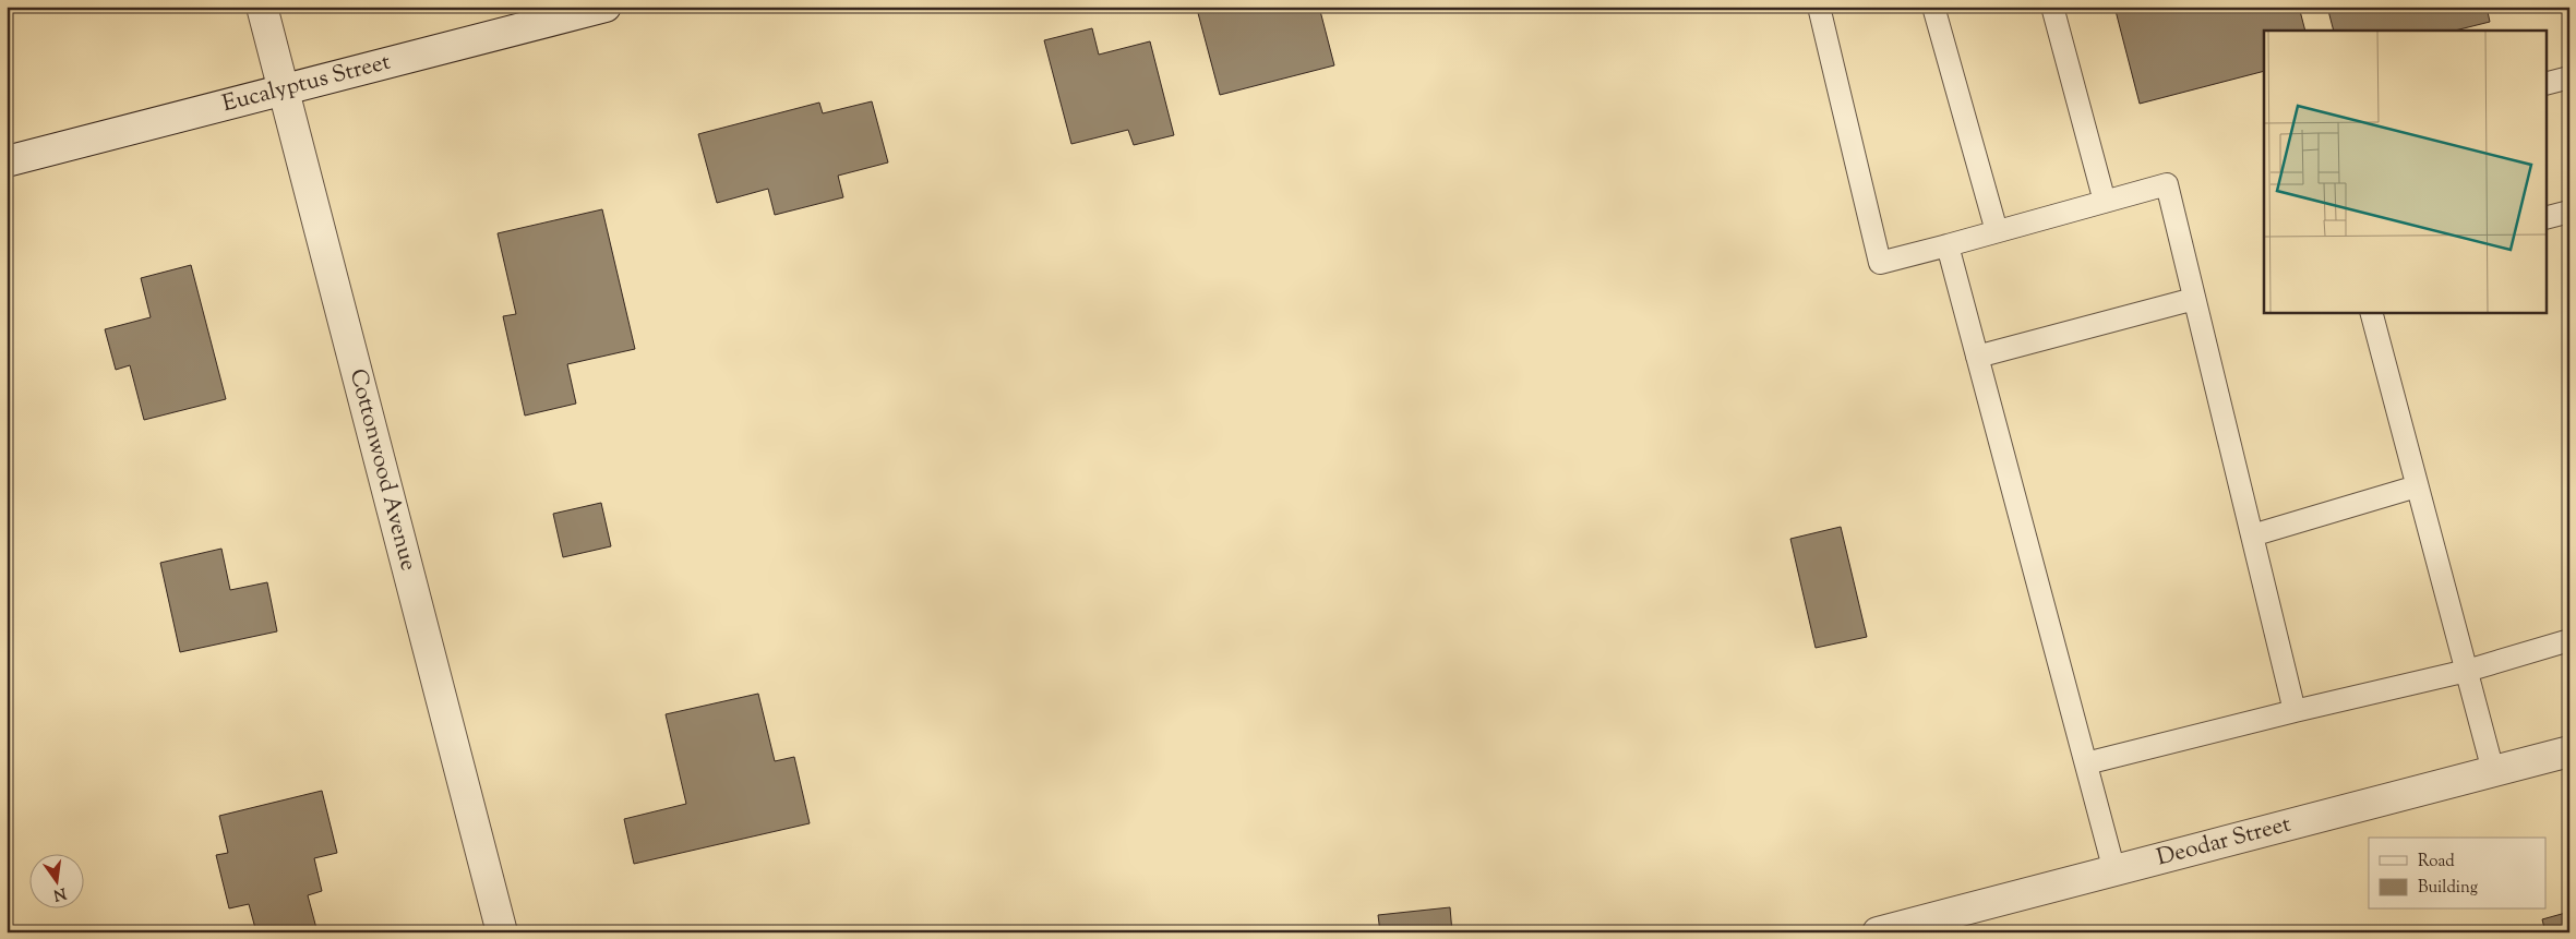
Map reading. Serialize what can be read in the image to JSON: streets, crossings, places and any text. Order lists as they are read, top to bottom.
{
  "streets": {
    "street": ["Eucalyptus Street", "Cottonwood Avenue", "Deodar Street"]
  },
  "crossings": [
    ["Eucalyptus Street", "Cottonwood Avenue"]
  ],
  "legend": ["Road", "Building"],
  "north": "bottom"
}
